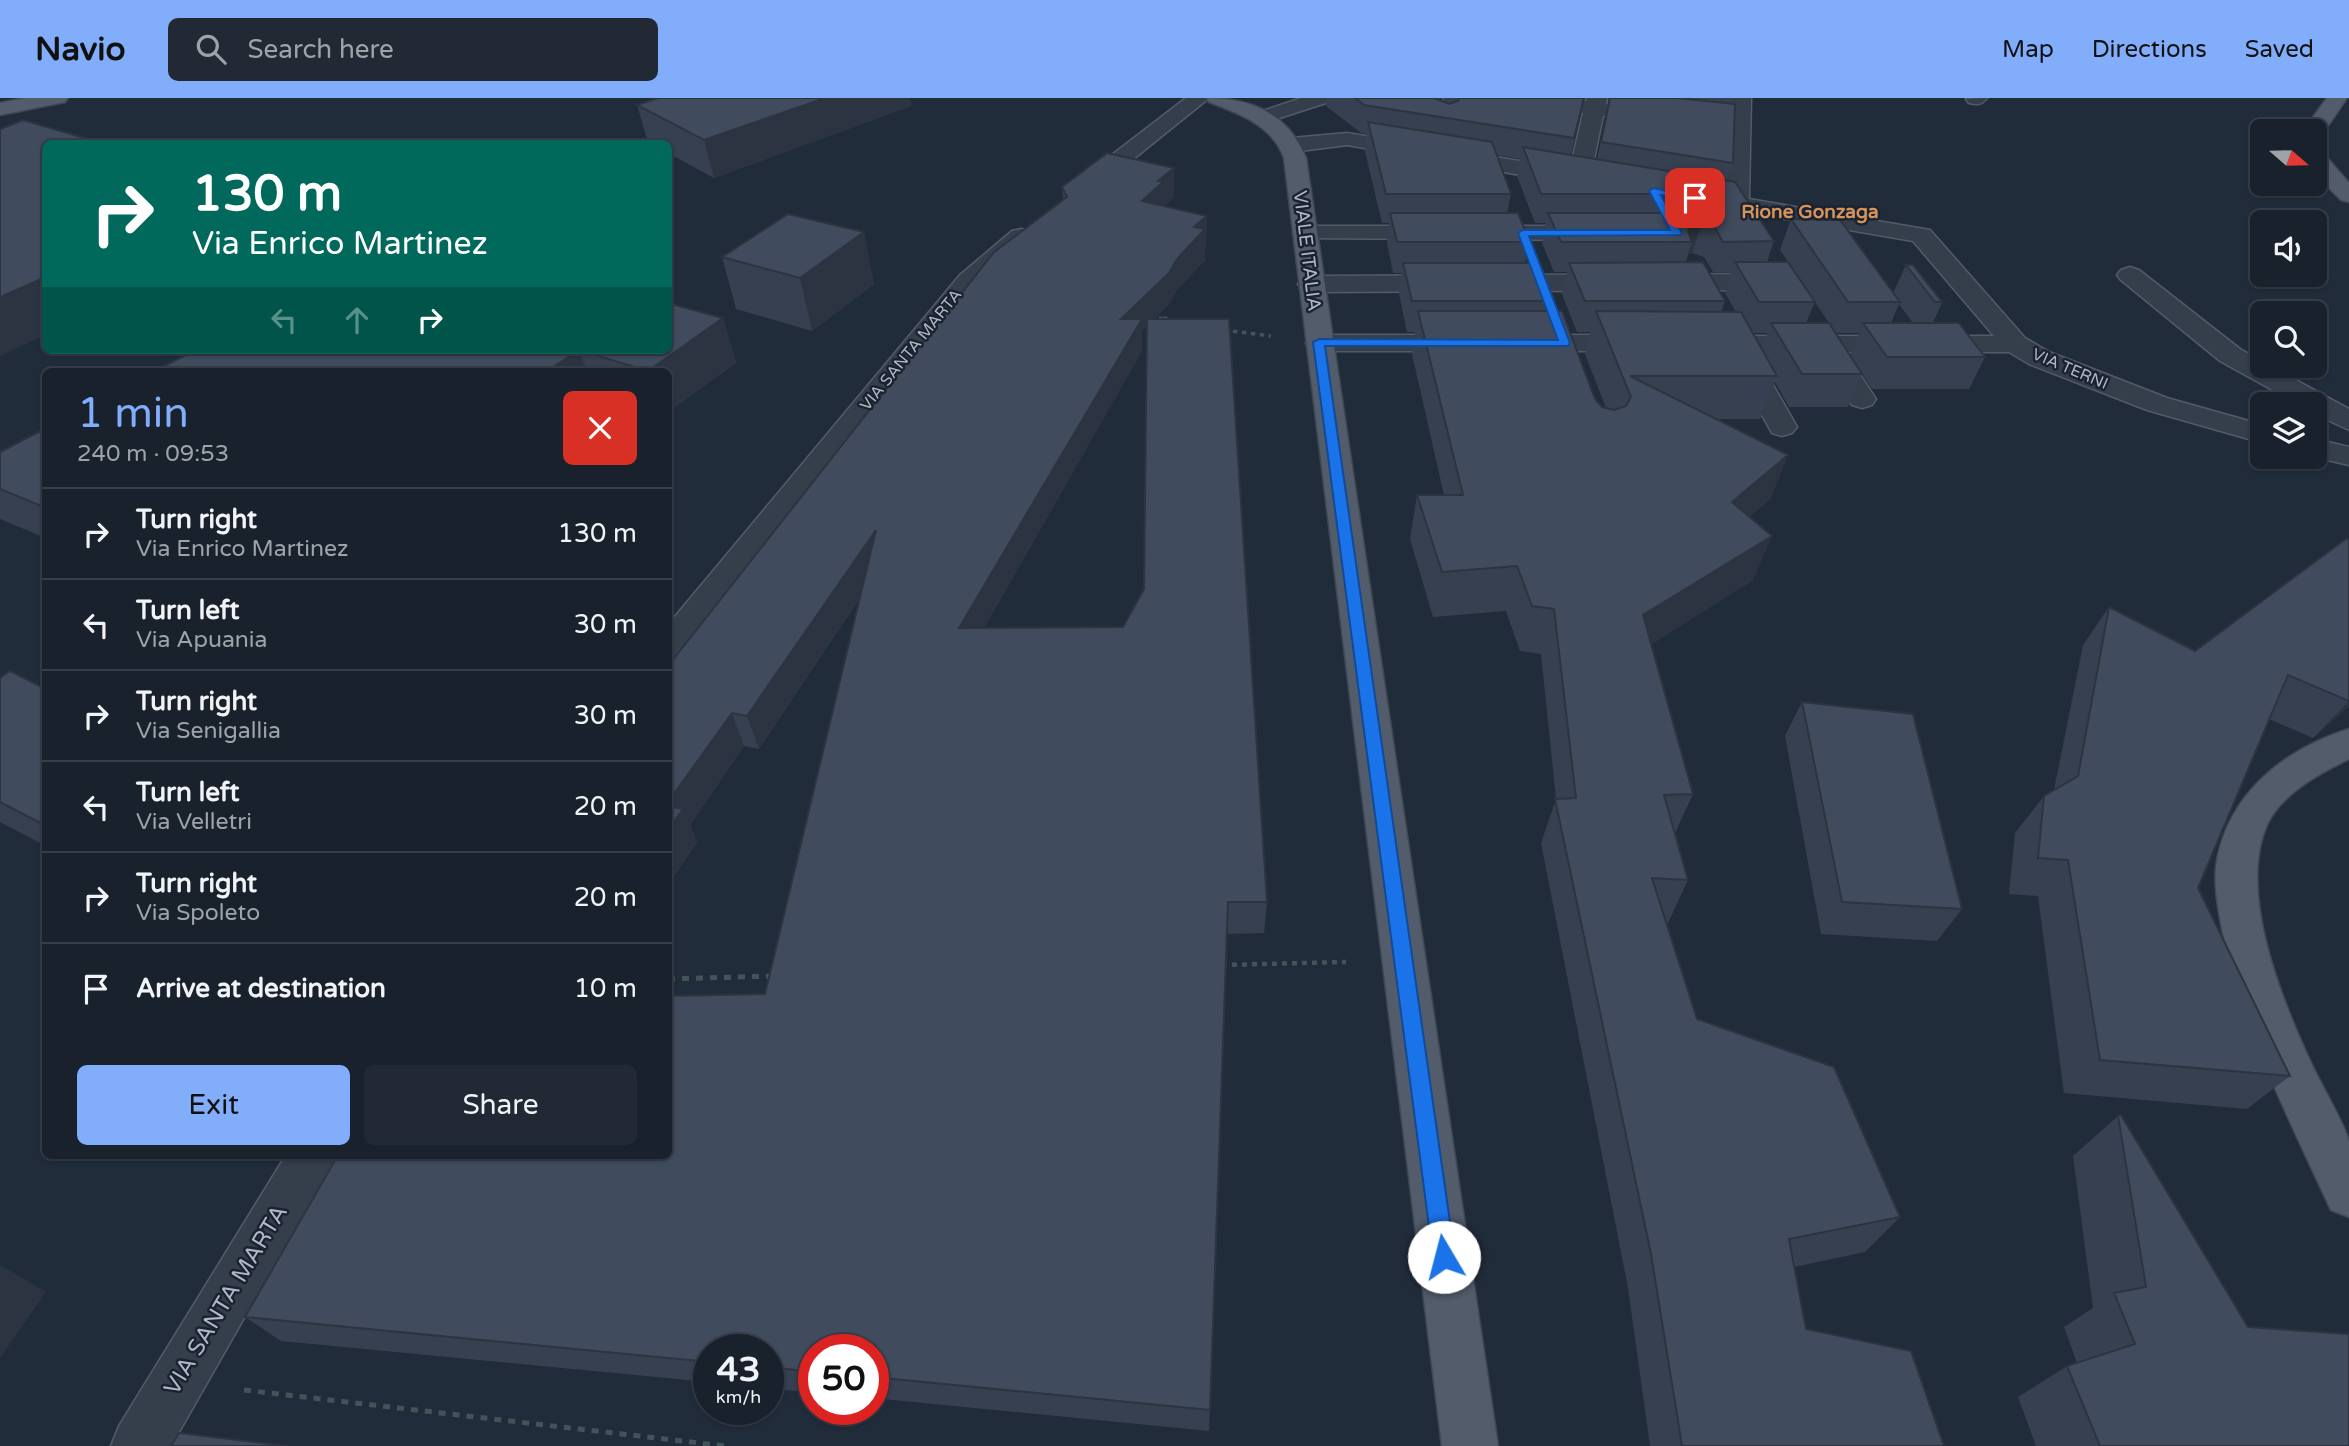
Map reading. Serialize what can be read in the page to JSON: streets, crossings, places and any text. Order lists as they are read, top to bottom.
{
  "streets": {
    "main road": ["VIALE ITALIA"],
    "street": ["VIA SANTA MARTA", "VIA TERNI"]
  },
  "districts": ["Rione Gonzaga"],
  "north": "right",
  "page": {
    "header": "Navio",
    "search": "Search here",
    "nav": ["Map", "Directions", "Saved"],
    "turn": ["130 m", "Via Enrico Martinez"],
    "heading": ["1 min", "240 m · 09:53"],
    "list": [
      {
        "name": "Turn right",
        "note": "Via Enrico Martinez",
        "value": "130 m"
      },
      {
        "name": "Turn left",
        "note": "Via Apuania",
        "value": "30 m"
      },
      {
        "name": "Turn right",
        "note": "Via Senigallia",
        "value": "30 m"
      },
      {
        "name": "Turn left",
        "note": "Via Velletri",
        "value": "20 m"
      },
      {
        "name": "Turn right",
        "note": "Via Spoleto",
        "value": "20 m"
      },
      {
        "name": "Arrive at destination",
        "value": "10 m"
      }
    ],
    "buttons": ["Exit", "Share"],
    "speed": "43 km/h",
    "limit": "50"
  }
}
